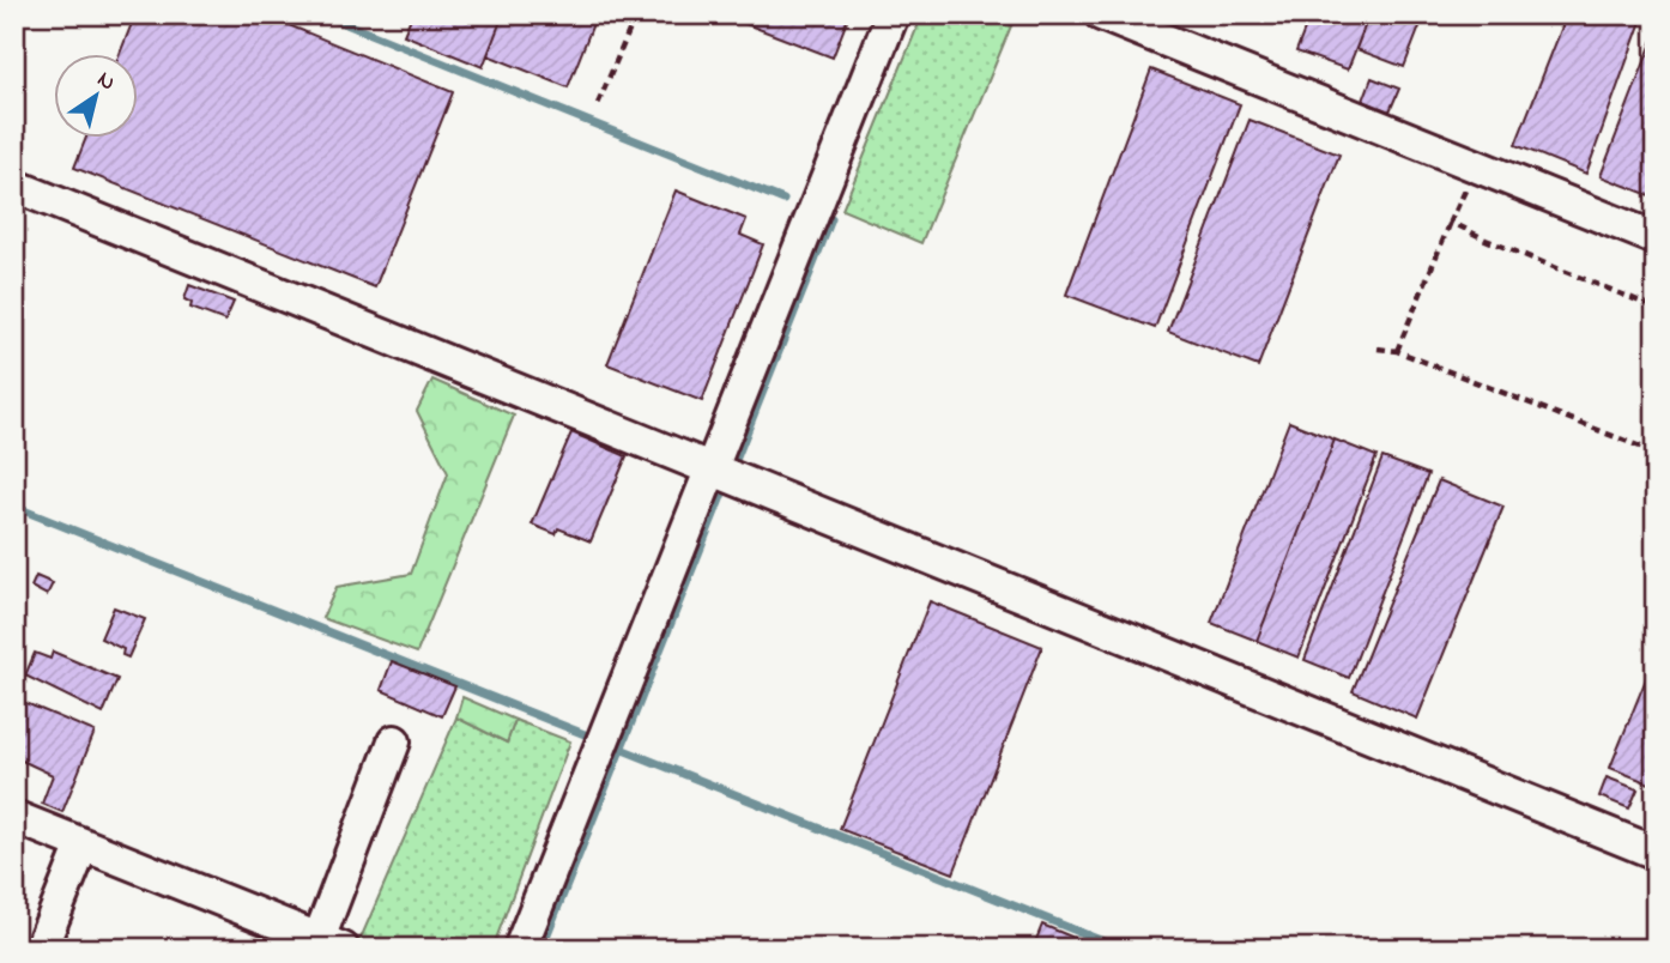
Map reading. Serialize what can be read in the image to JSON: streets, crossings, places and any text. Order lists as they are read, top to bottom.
{
  "north": "top right"
}
